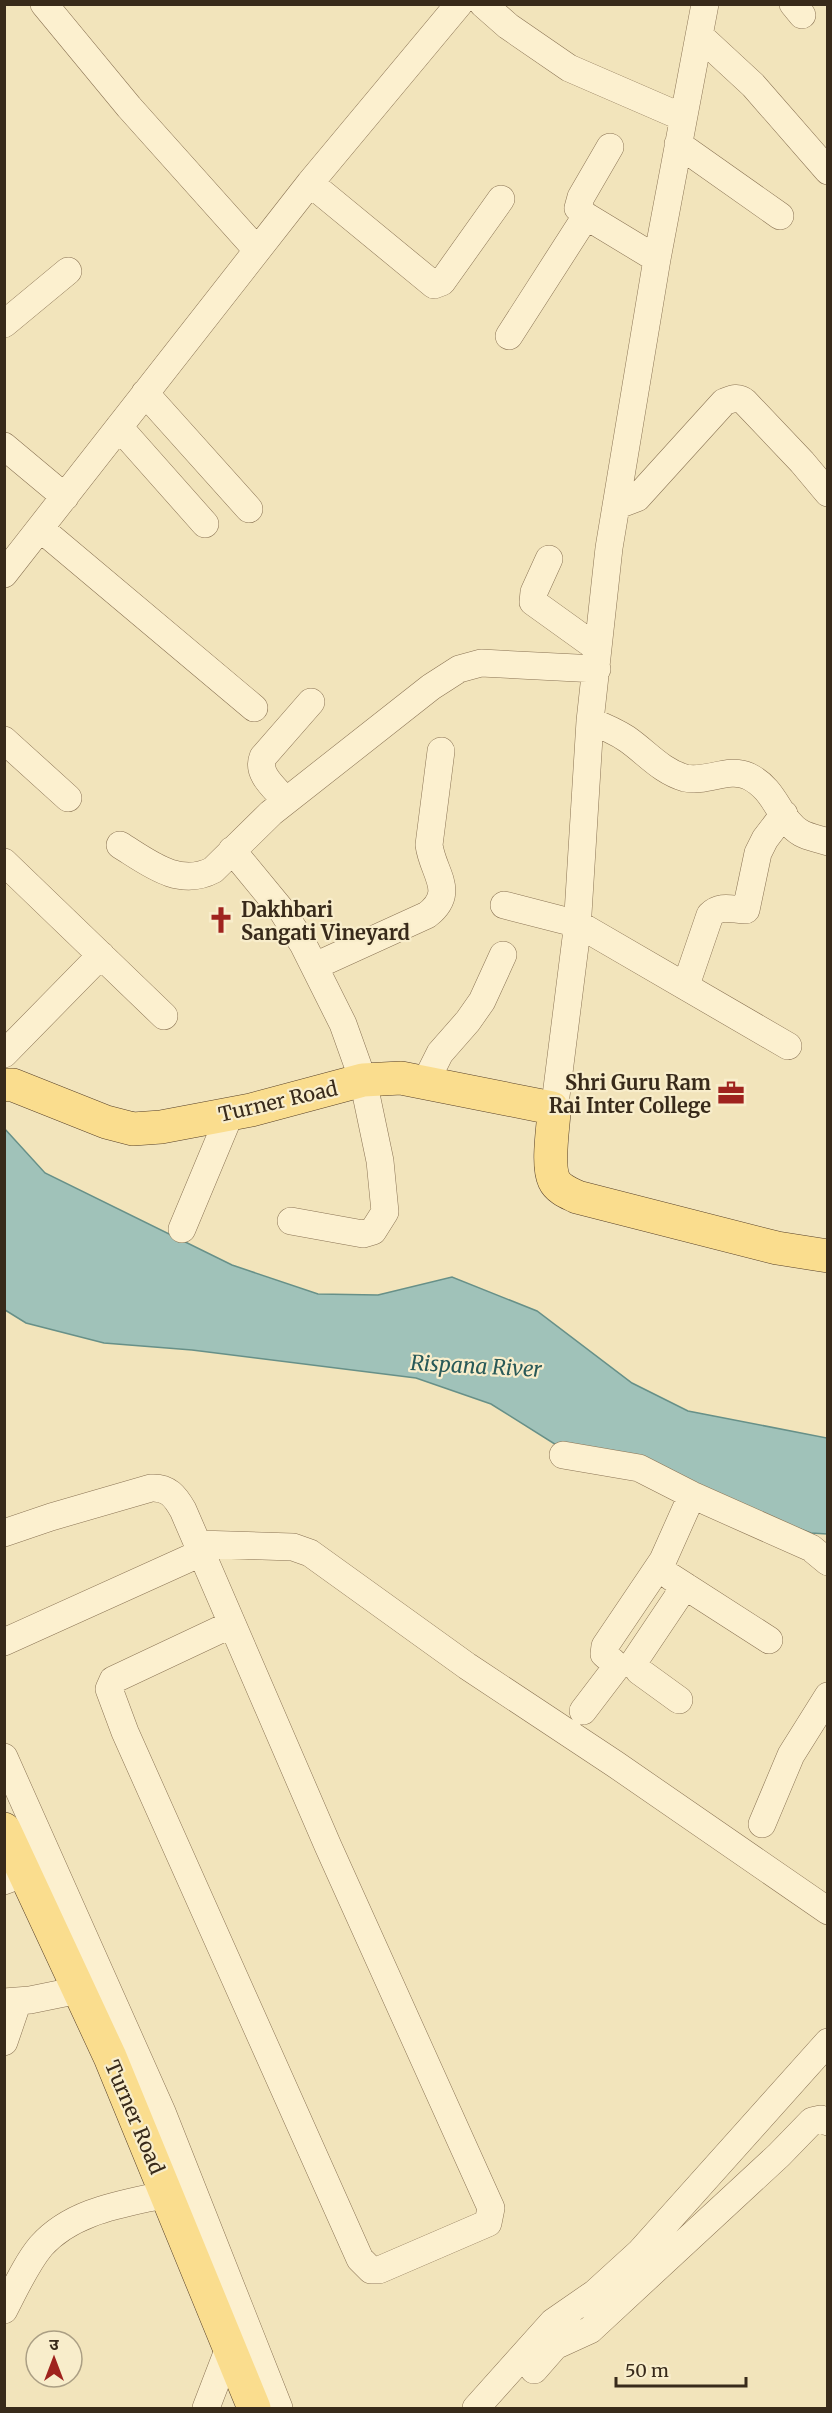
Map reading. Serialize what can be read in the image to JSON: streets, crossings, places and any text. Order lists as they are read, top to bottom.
{
  "streets": {
    "main road": ["Turner Road"]
  },
  "water": ["Rispana River"],
  "places": {
    "church": ["Dakhbari Sangati Vineyard"],
    "office": ["Shri Guru Ram Rai Inter College"]
  },
  "scale_bar": "50 m",
  "north": "top"
}
